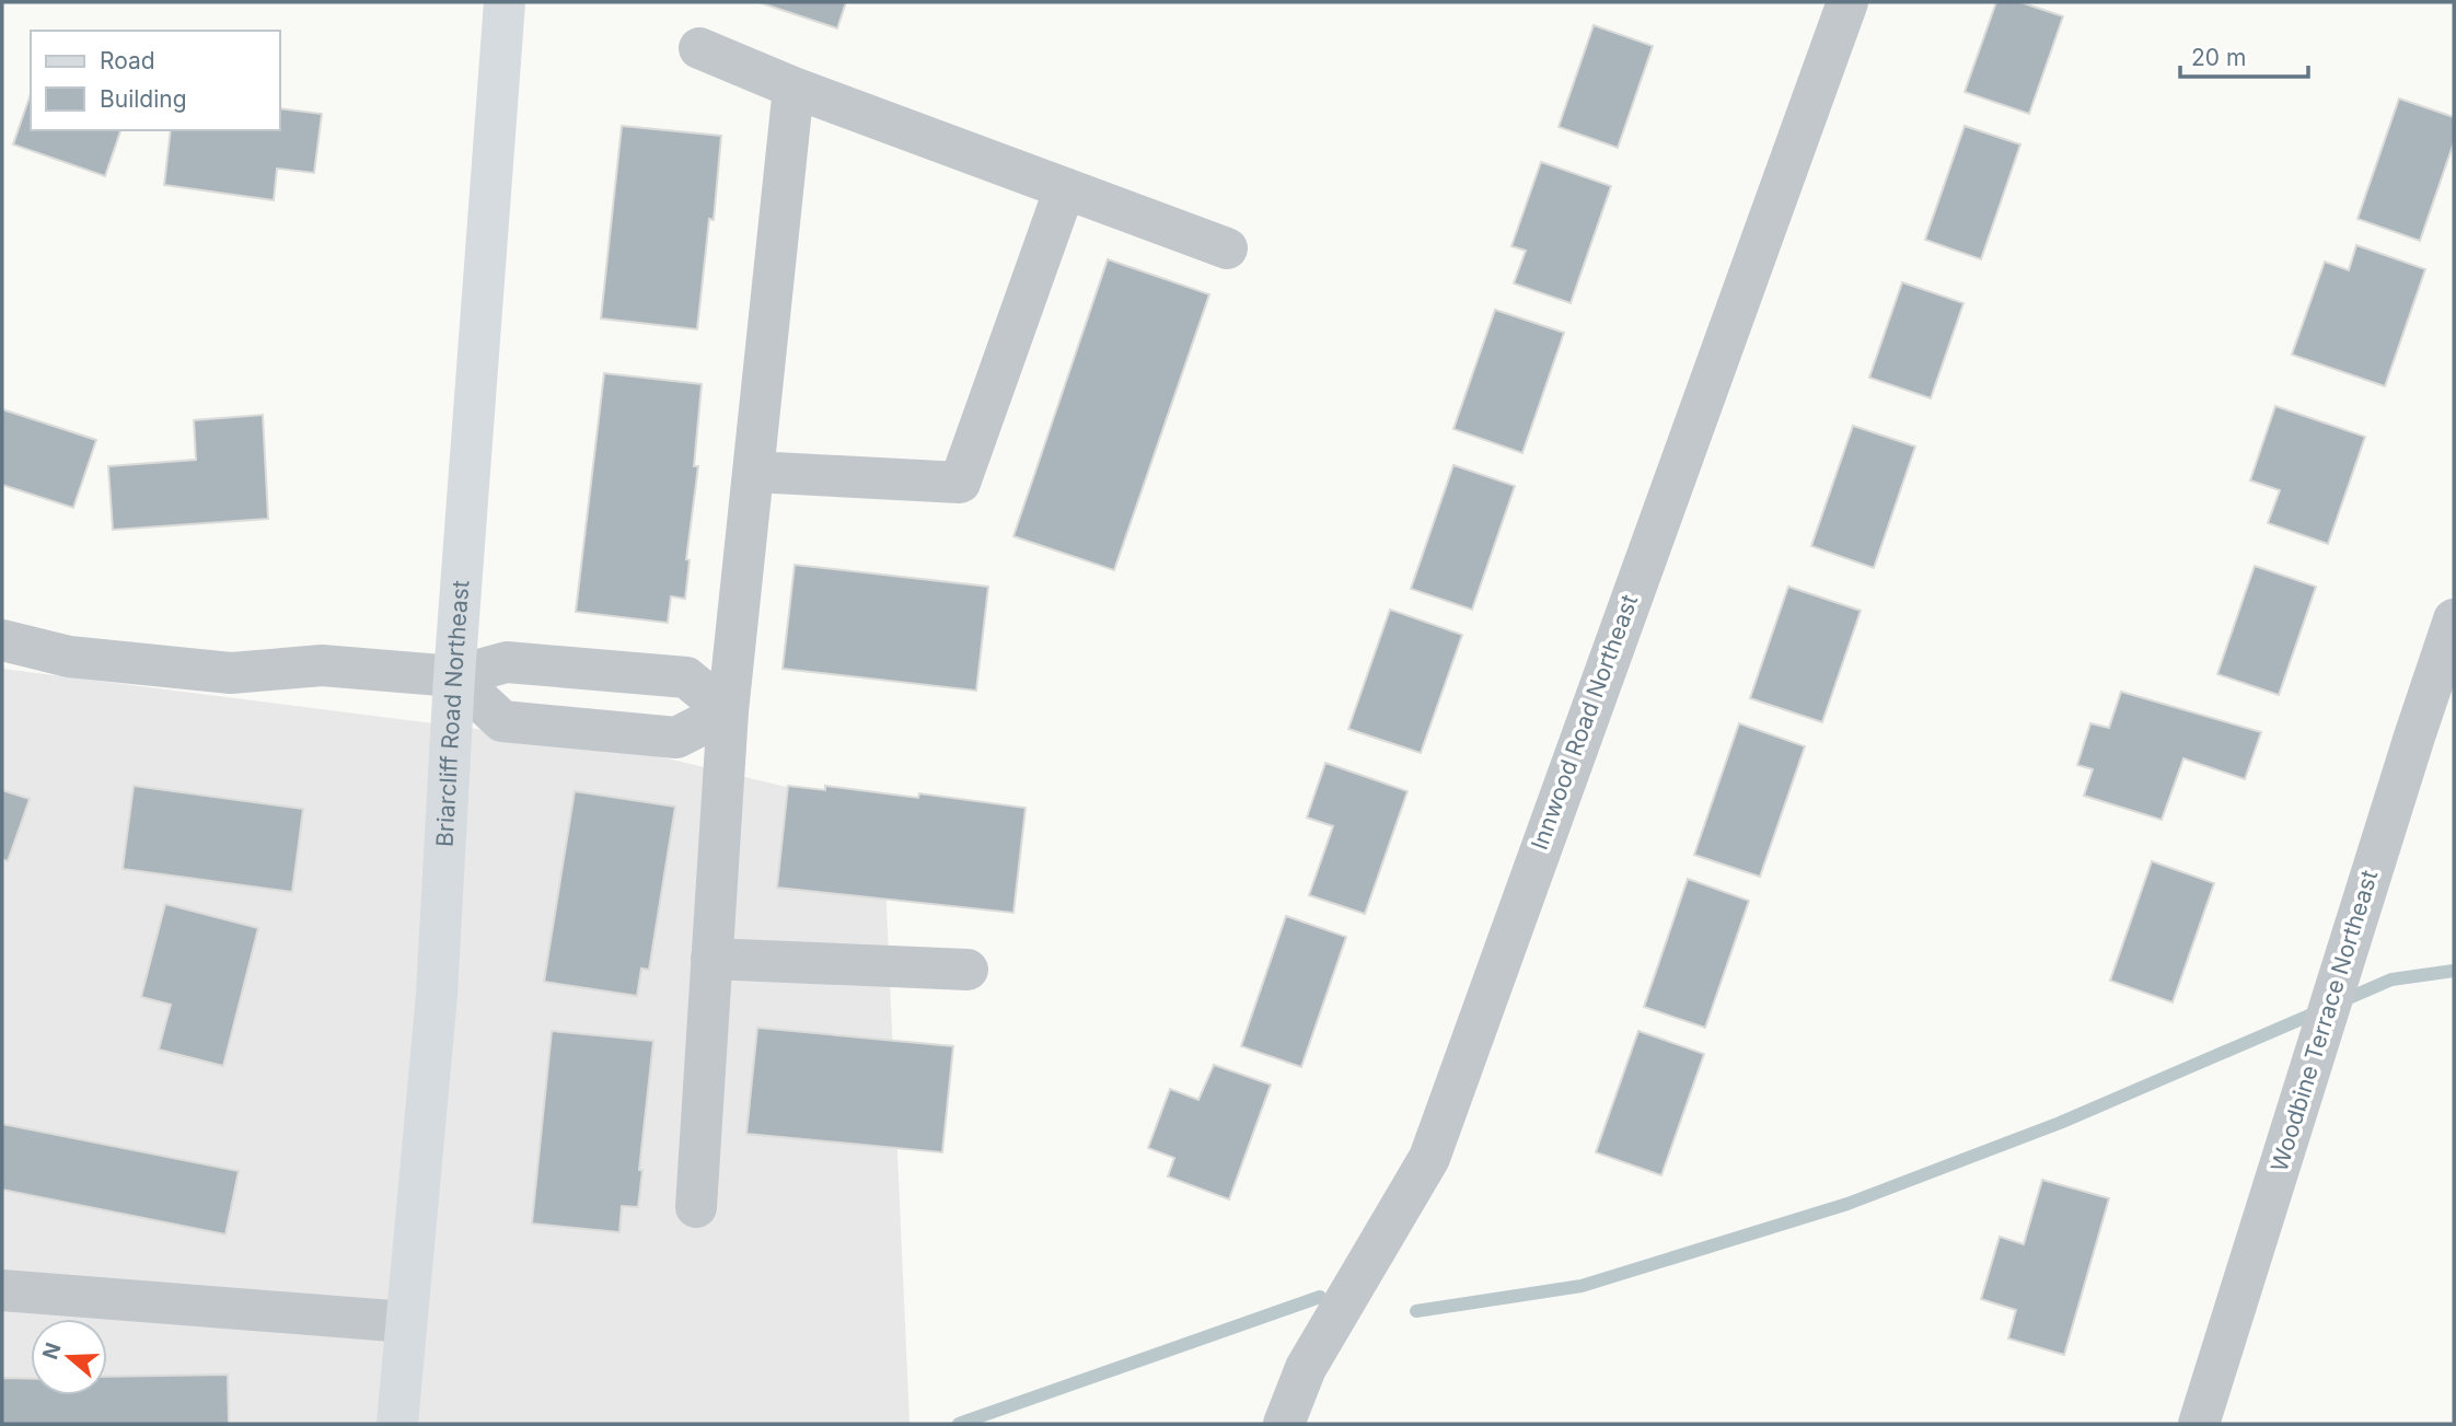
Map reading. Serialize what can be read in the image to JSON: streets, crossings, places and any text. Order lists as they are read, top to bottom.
{
  "streets": {
    "main road": ["Briarcliff Road Northeast"],
    "street": ["Innwood Road Northeast", "Woodbine Terrace Northeast"]
  },
  "legend": ["Road", "Building"],
  "scale_bar": "20 m",
  "north": "left"
}
